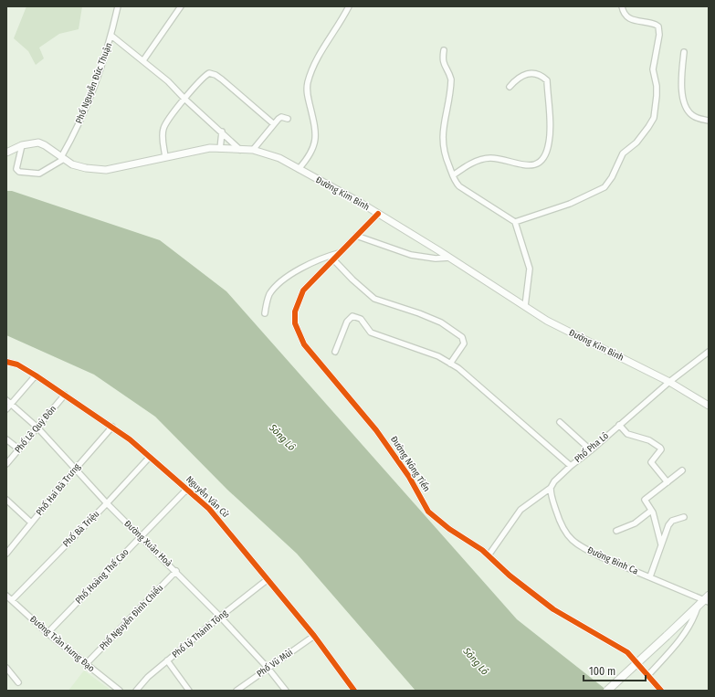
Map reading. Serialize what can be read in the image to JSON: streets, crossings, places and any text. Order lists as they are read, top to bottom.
{
  "streets": {
    "main road": ["Đường Kim Bình"],
    "street": [
      "Phố Nguyễn Đức Thuận",
      "Phố Lê Quý Đôn",
      "Phố Pha Lô",
      "Đường Nông Tiến",
      "Phố Hai Bà Trưng",
      "Nguyễn Văn Cừ",
      "Phố Bà Triệu",
      "Đường Xuân Hoà",
      "Đường Bình Ca",
      "Phố Hoàng Thế Cao",
      "Phố Nguyễn Đình Chiểu",
      "Phố Lý Thánh Tông",
      "Đường Trần Hưng Đạo",
      "Phố Vũ Mùi"
    ]
  },
  "crossings": [
    ["Phố Nguyễn Đức Thuận", "Đường Kim Bình"],
    ["Đường Kim Bình", "Phố Pha Lô"],
    ["Đường Kim Bình", "Đường Nông Tiến"],
    ["Phố Lê Quý Đôn", "Nguyễn Văn Cừ"],
    ["Phố Lê Quý Đôn", "Đường Xuân Hoà"],
    ["Phố Pha Lô", "Đường Nông Tiến"],
    ["Phố Pha Lô", "Đường Bình Ca"],
    ["Phố Hai Bà Trưng", "Nguyễn Văn Cừ"],
    ["Phố Hai Bà Trưng", "Đường Xuân Hoà"],
    ["Nguyễn Văn Cừ", "Phố Bà Triệu"],
    ["Nguyễn Văn Cừ", "Phố Hoàng Thế Cao"],
    ["Nguyễn Văn Cừ", "Phố Lý Thánh Tông"],
    ["Nguyễn Văn Cừ", "Phố Vũ Mùi"],
    ["Phố Bà Triệu", "Đường Xuân Hoà"],
    ["Phố Bà Triệu", "Đường Trần Hưng Đạo"],
    ["Đường Xuân Hoà", "Phố Hoàng Thế Cao"],
    ["Đường Xuân Hoà", "Phố Nguyễn Đình Chiểu"],
    ["Đường Xuân Hoà", "Phố Lý Thánh Tông"],
    ["Đường Xuân Hoà", "Phố Vũ Mùi"],
    ["Phố Hoàng Thế Cao", "Đường Trần Hưng Đạo"],
    ["Phố Nguyễn Đình Chiểu", "Đường Trần Hưng Đạo"]
  ],
  "water": ["Sông Lô"],
  "scale_bar": "100 m"
}
